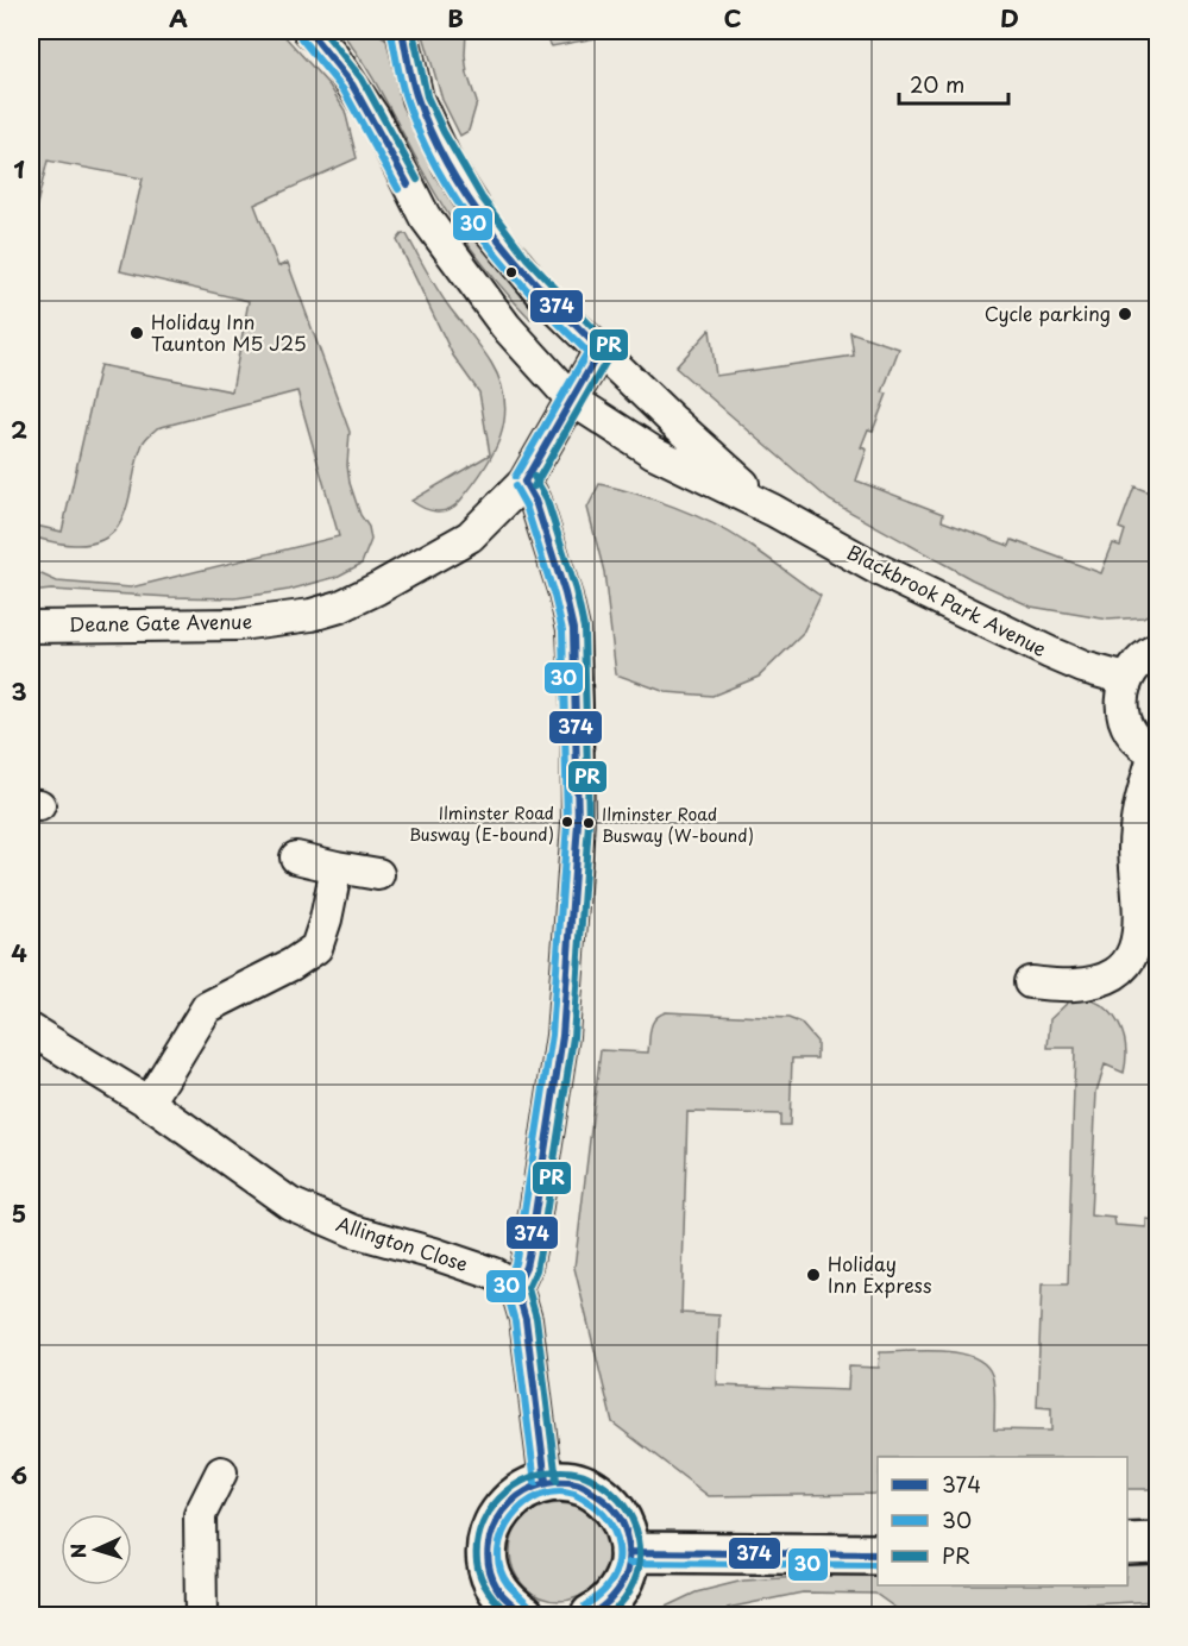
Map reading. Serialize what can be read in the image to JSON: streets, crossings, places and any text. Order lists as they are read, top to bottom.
{
  "streets": {
    "street": ["Blackbrook Park Avenue", "Deane Gate Avenue", "Allington Close"]
  },
  "crossings": [
    ["Blackbrook Park Avenue", "Deane Gate Avenue"]
  ],
  "places": [
    "Cycle parking",
    "Holiday Inn Taunton M5 J25",
    "Ilminster Road Busway (E-bound)",
    "Ilminster Road Busway (W-bound)",
    "Holiday Inn Express"
  ],
  "lines": ["transit line 374", "transit line PR", "transit line 30"],
  "legend": ["374", "30", "PR"],
  "scale_bar": "20 m",
  "north": "left",
  "grid": {
    "columns": [
      "A",
      "B",
      "C",
      "D"
    ],
    "rows": [
      "1",
      "2",
      "3",
      "4",
      "5",
      "6"
    ]
  }
}
